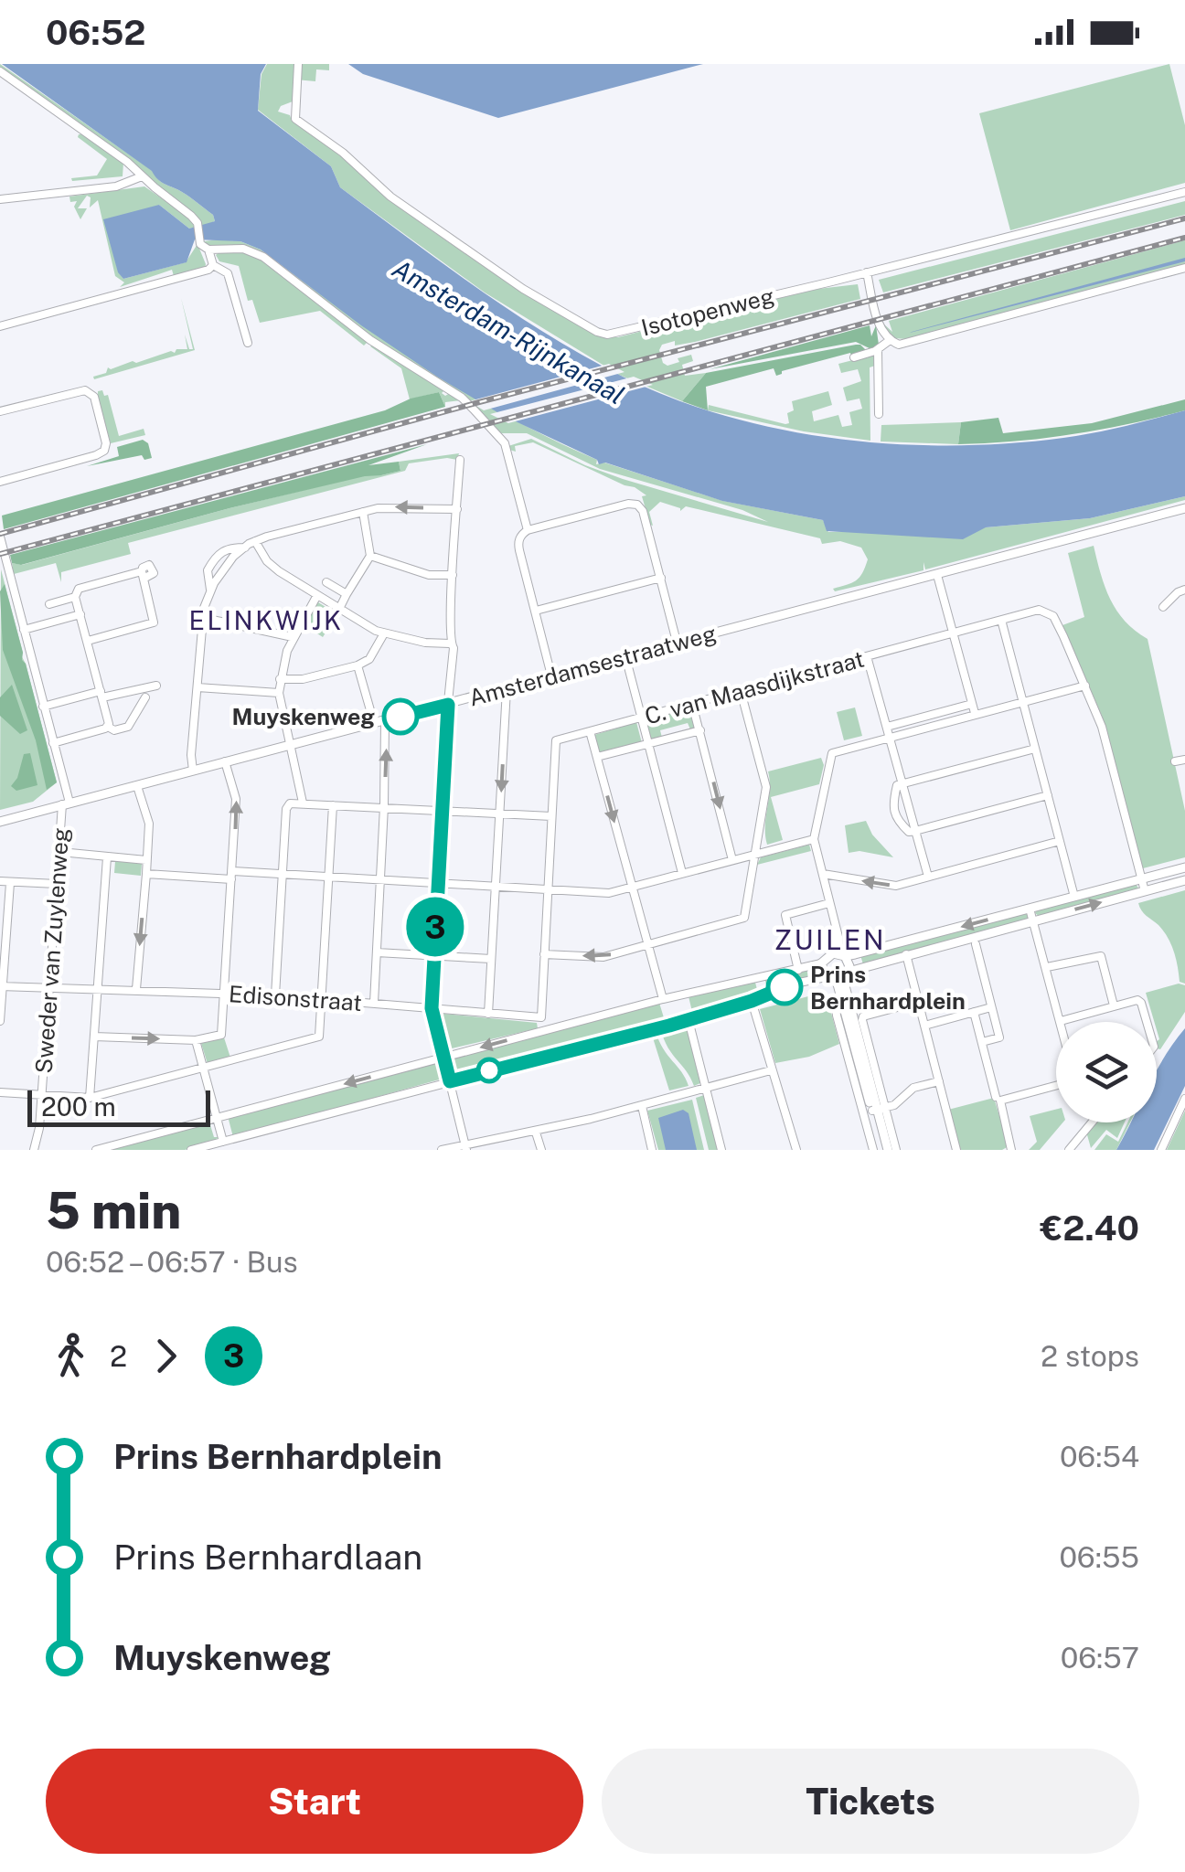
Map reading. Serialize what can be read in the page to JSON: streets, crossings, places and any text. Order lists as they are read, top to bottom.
{
  "streets": {
    "main road": ["Amsterdamsestraatweg"],
    "street": [
      "Isotopenweg",
      "C. van Maasdijkstraat",
      "Sweder van Zuylenweg",
      "Edisonstraat"
    ]
  },
  "crossings": [
    ["Amsterdamsestraatweg", "Sweder van Zuylenweg"],
    ["Sweder van Zuylenweg", "Edisonstraat"]
  ],
  "districts": ["ELINKWIJK", "ZUILEN"],
  "water": ["Amsterdam-Rijnkanaal"],
  "places": ["Muyskenweg", "Prins Bernhardplein"],
  "lines": ["bus line 3"],
  "scale_bar": "200 m",
  "page": {
    "status": "06:52",
    "on_map": "3",
    "scale": "200 m",
    "heading": ["5 min", "06:52 – 06:57 · Bus", "€2.40"],
    "legs": ["2", "3", "2 stops"],
    "list": [
      {
        "name": "Prins Bernhardplein",
        "value": "06:54"
      },
      {
        "name": "Prins Bernhardlaan",
        "value": "06:55"
      },
      {
        "name": "Muyskenweg",
        "value": "06:57"
      }
    ],
    "buttons": ["Start", "Tickets"]
  }
}
